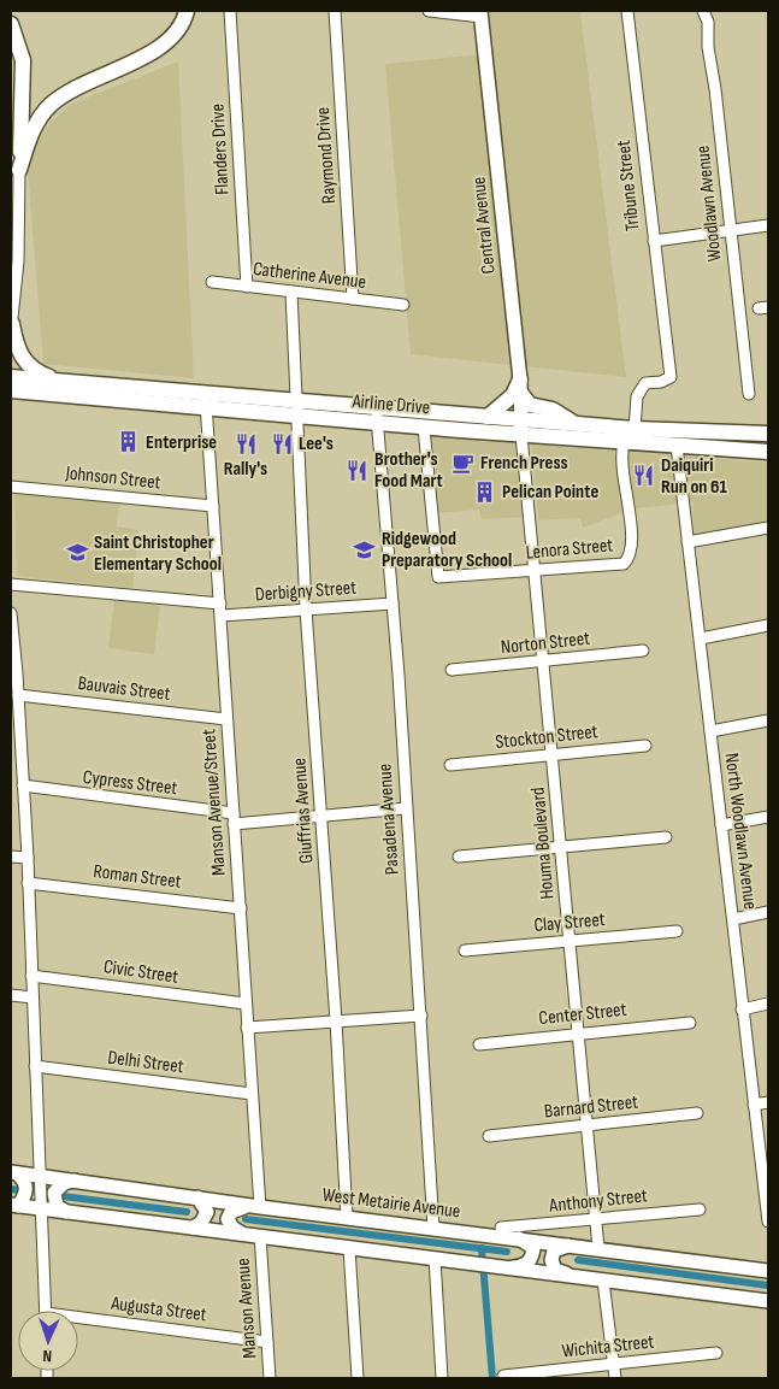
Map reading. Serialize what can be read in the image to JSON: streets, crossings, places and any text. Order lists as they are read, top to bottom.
{
  "streets": {
    "highway": ["Airline Drive"],
    "main road": ["Central Avenue", "West Metairie Avenue"],
    "street": [
      "Flanders Drive",
      "Raymond Drive",
      "Tribune Street",
      "Woodlawn Avenue",
      "Catherine Avenue",
      "Johnson Street",
      "Lenora Street",
      "Derbigny Street",
      "Norton Street",
      "Bauvais Street",
      "Stockton Street",
      "Cypress Street",
      "Manson Avenue/Street",
      "Giuffrias Avenue",
      "Pasadena Avenue",
      "North Woodlawn Avenue",
      "Houma Boulevard",
      "Roman Street",
      "Clay Street",
      "Civic Street",
      "Center Street",
      "Delhi Street",
      "Barnard Street",
      "Anthony Street",
      "Manson Avenue",
      "Augusta Street",
      "Wichita Street"
    ]
  },
  "crossings": [
    ["Flanders Drive", "Catherine Avenue"],
    ["Raymond Drive", "Catherine Avenue"],
    ["Tribune Street", "Airline Drive"],
    ["Central Avenue", "Airline Drive"],
    ["Central Avenue", "Houma Boulevard"],
    ["Catherine Avenue", "Giuffrias Avenue"],
    ["Airline Drive", "Lenora Street"],
    ["Airline Drive", "Manson Avenue/Street"],
    ["Airline Drive", "Giuffrias Avenue"],
    ["Airline Drive", "Pasadena Avenue"],
    ["Airline Drive", "North Woodlawn Avenue"],
    ["Airline Drive", "Houma Boulevard"],
    ["Johnson Street", "Manson Avenue/Street"],
    ["Lenora Street", "Houma Boulevard"],
    ["Derbigny Street", "Manson Avenue/Street"],
    ["Derbigny Street", "Giuffrias Avenue"],
    ["Derbigny Street", "Pasadena Avenue"],
    ["Norton Street", "Houma Boulevard"],
    ["Bauvais Street", "Manson Avenue/Street"],
    ["Stockton Street", "Houma Boulevard"],
    ["Cypress Street", "Manson Avenue/Street"],
    ["Cypress Street", "Giuffrias Avenue"],
    ["Cypress Street", "Pasadena Avenue"],
    ["Manson Avenue/Street", "Roman Street"],
    ["Manson Avenue/Street", "Civic Street"],
    ["Manson Avenue/Street", "Delhi Street"],
    ["Manson Avenue/Street", "West Metairie Avenue"],
    ["Giuffrias Avenue", "West Metairie Avenue"],
    ["Pasadena Avenue", "West Metairie Avenue"],
    ["Houma Boulevard", "Clay Street"],
    ["Houma Boulevard", "Center Street"],
    ["Houma Boulevard", "Barnard Street"],
    ["Houma Boulevard", "Anthony Street"],
    ["Houma Boulevard", "West Metairie Avenue"],
    ["Manson Avenue", "Augusta Street"]
  ],
  "places": {
    "building": ["Enterprise", "Pelican Pointe"],
    "restaurant": [
      "Rally's",
      "Lee's",
      "Brother's Food Mart",
      "Daiquiri Run on 61"
    ],
    "cafe": ["French Press"],
    "school or university": ["Ridgewood Preparatory School", "Saint Christopher Elementary School"]
  },
  "north": "bottom"
}
